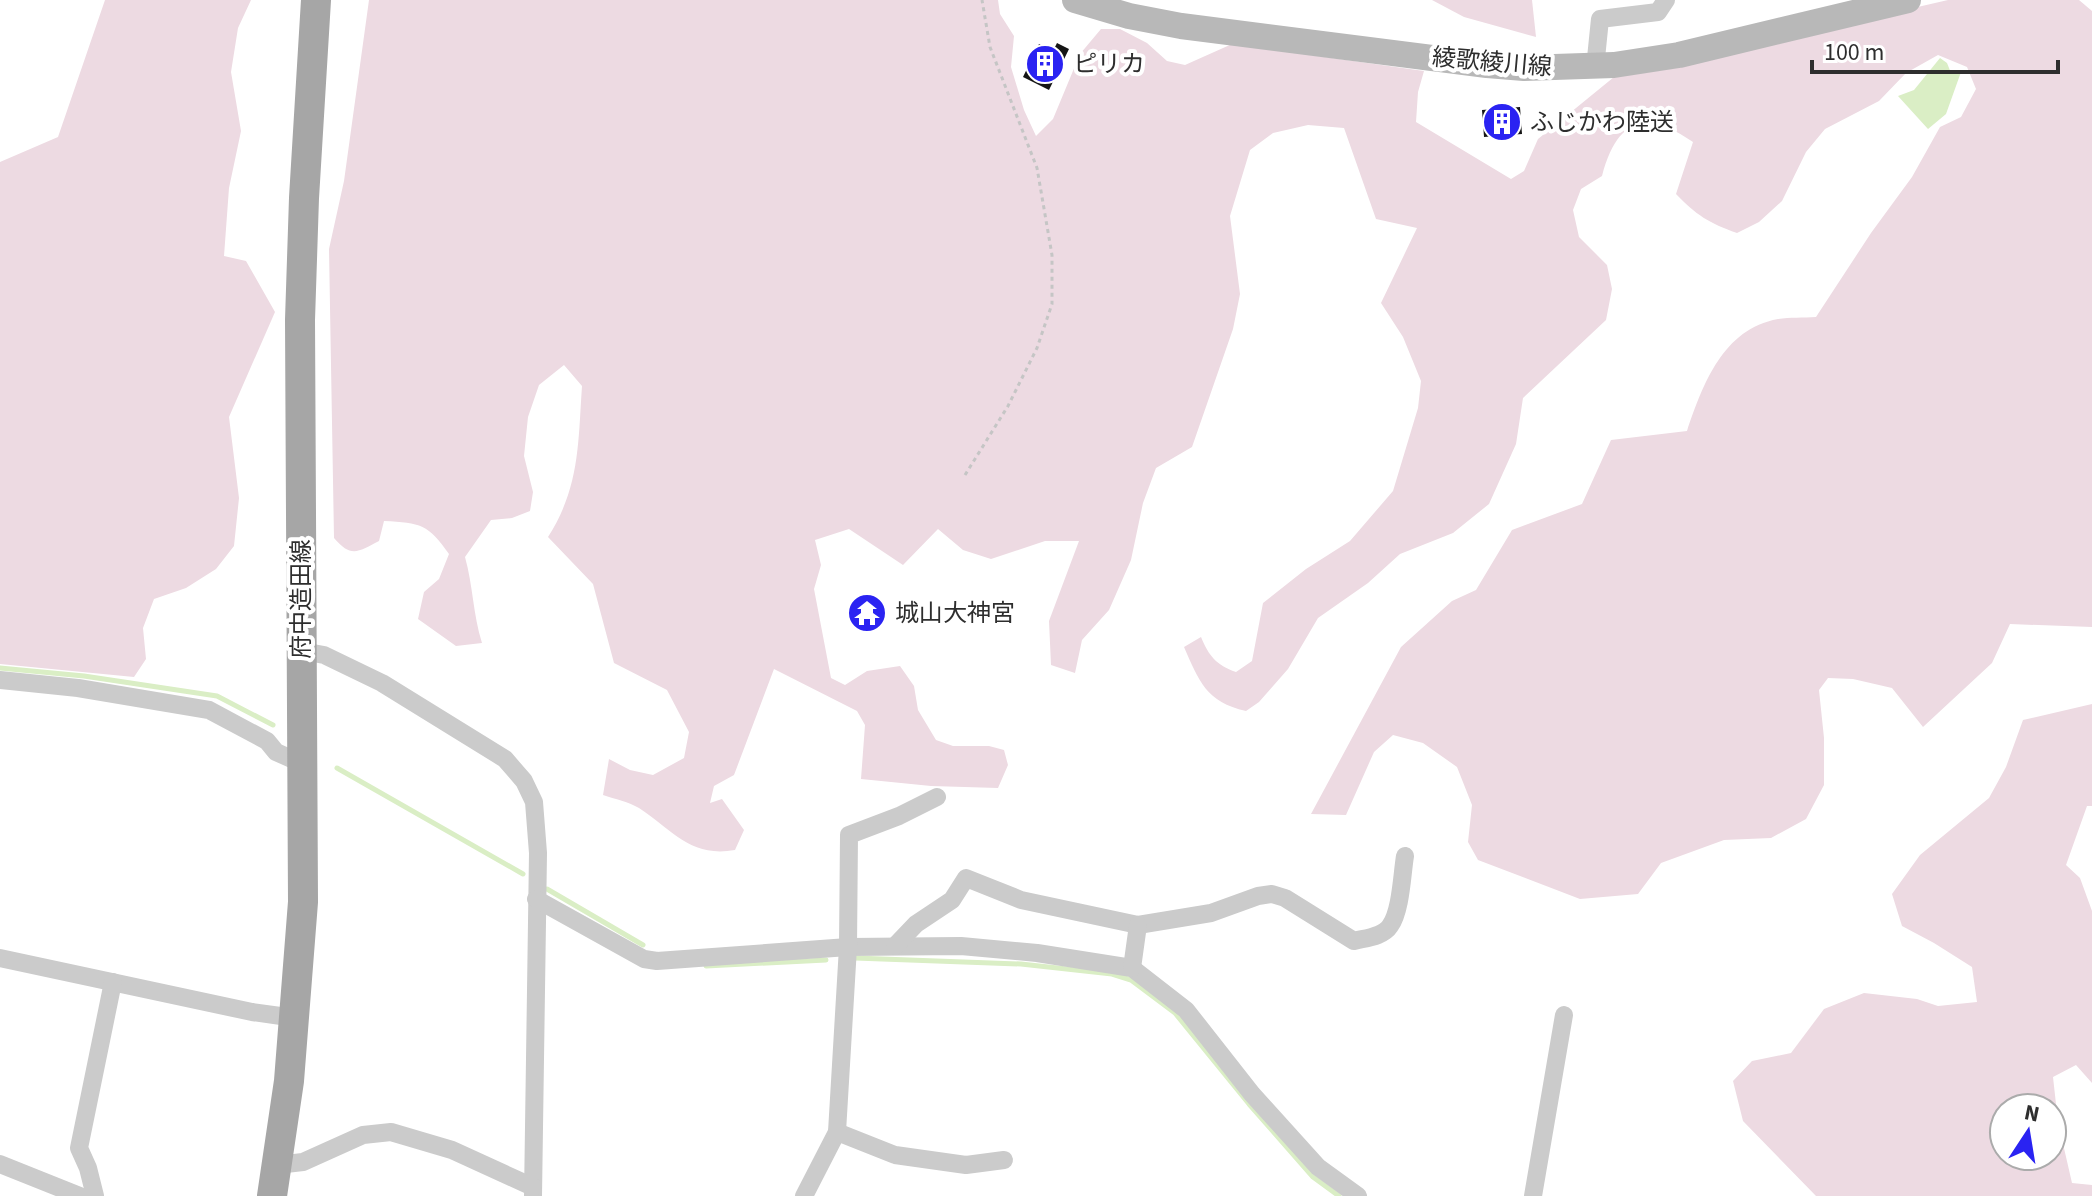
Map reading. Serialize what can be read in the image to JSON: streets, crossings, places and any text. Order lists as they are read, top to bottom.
{
  "streets": {
    "main road": ["綾歌綾川線", "府中造田線"]
  },
  "places": {
    "building": ["ピリカ", "ふじかわ陸送"],
    "temple": ["城山大神宮"]
  },
  "scale_bar": "100 m",
  "north": "top"
}
